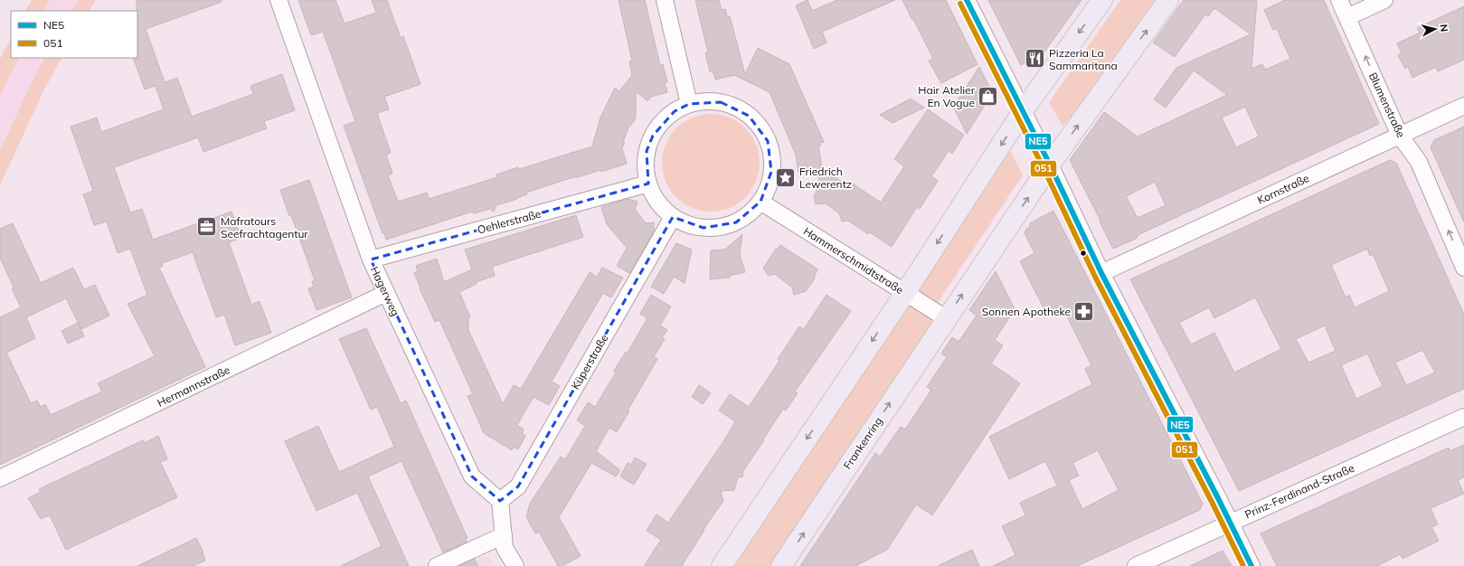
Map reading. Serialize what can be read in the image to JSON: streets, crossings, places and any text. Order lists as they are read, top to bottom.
{
  "streets": {
    "main road": ["Frankenring"],
    "street": [
      "Blumenstraße",
      "Kornstraße",
      "Oehlerstraße",
      "Hammerschmidtstraße",
      "Hagerweg",
      "Küperstraße",
      "Hermannstraße",
      "Prinz-Ferdinand-Straße"
    ]
  },
  "crossings": [
    ["Blumenstraße", "Kornstraße"],
    ["Oehlerstraße", "Hammerschmidtstraße"],
    ["Oehlerstraße", "Hagerweg"],
    ["Oehlerstraße", "Küperstraße"],
    ["Hammerschmidtstraße", "Küperstraße"],
    ["Hammerschmidtstraße", "Frankenring"],
    ["Hagerweg", "Küperstraße"],
    ["Hagerweg", "Hermannstraße"]
  ],
  "one_way": ["Blumenstraße"],
  "places": {
    "restaurant": ["Pizzeria La Sammaritana"],
    "shop": ["Hair Atelier En Vogue"],
    "place": ["Friedrich Lewerentz"],
    "office": ["Mafratours Seefrachtagentur"],
    "pharmacy": ["Sonnen Apotheke"]
  },
  "lines": ["transit line NE5", "transit line 051"],
  "legend": ["NE5", "051"],
  "north": "right"
}
